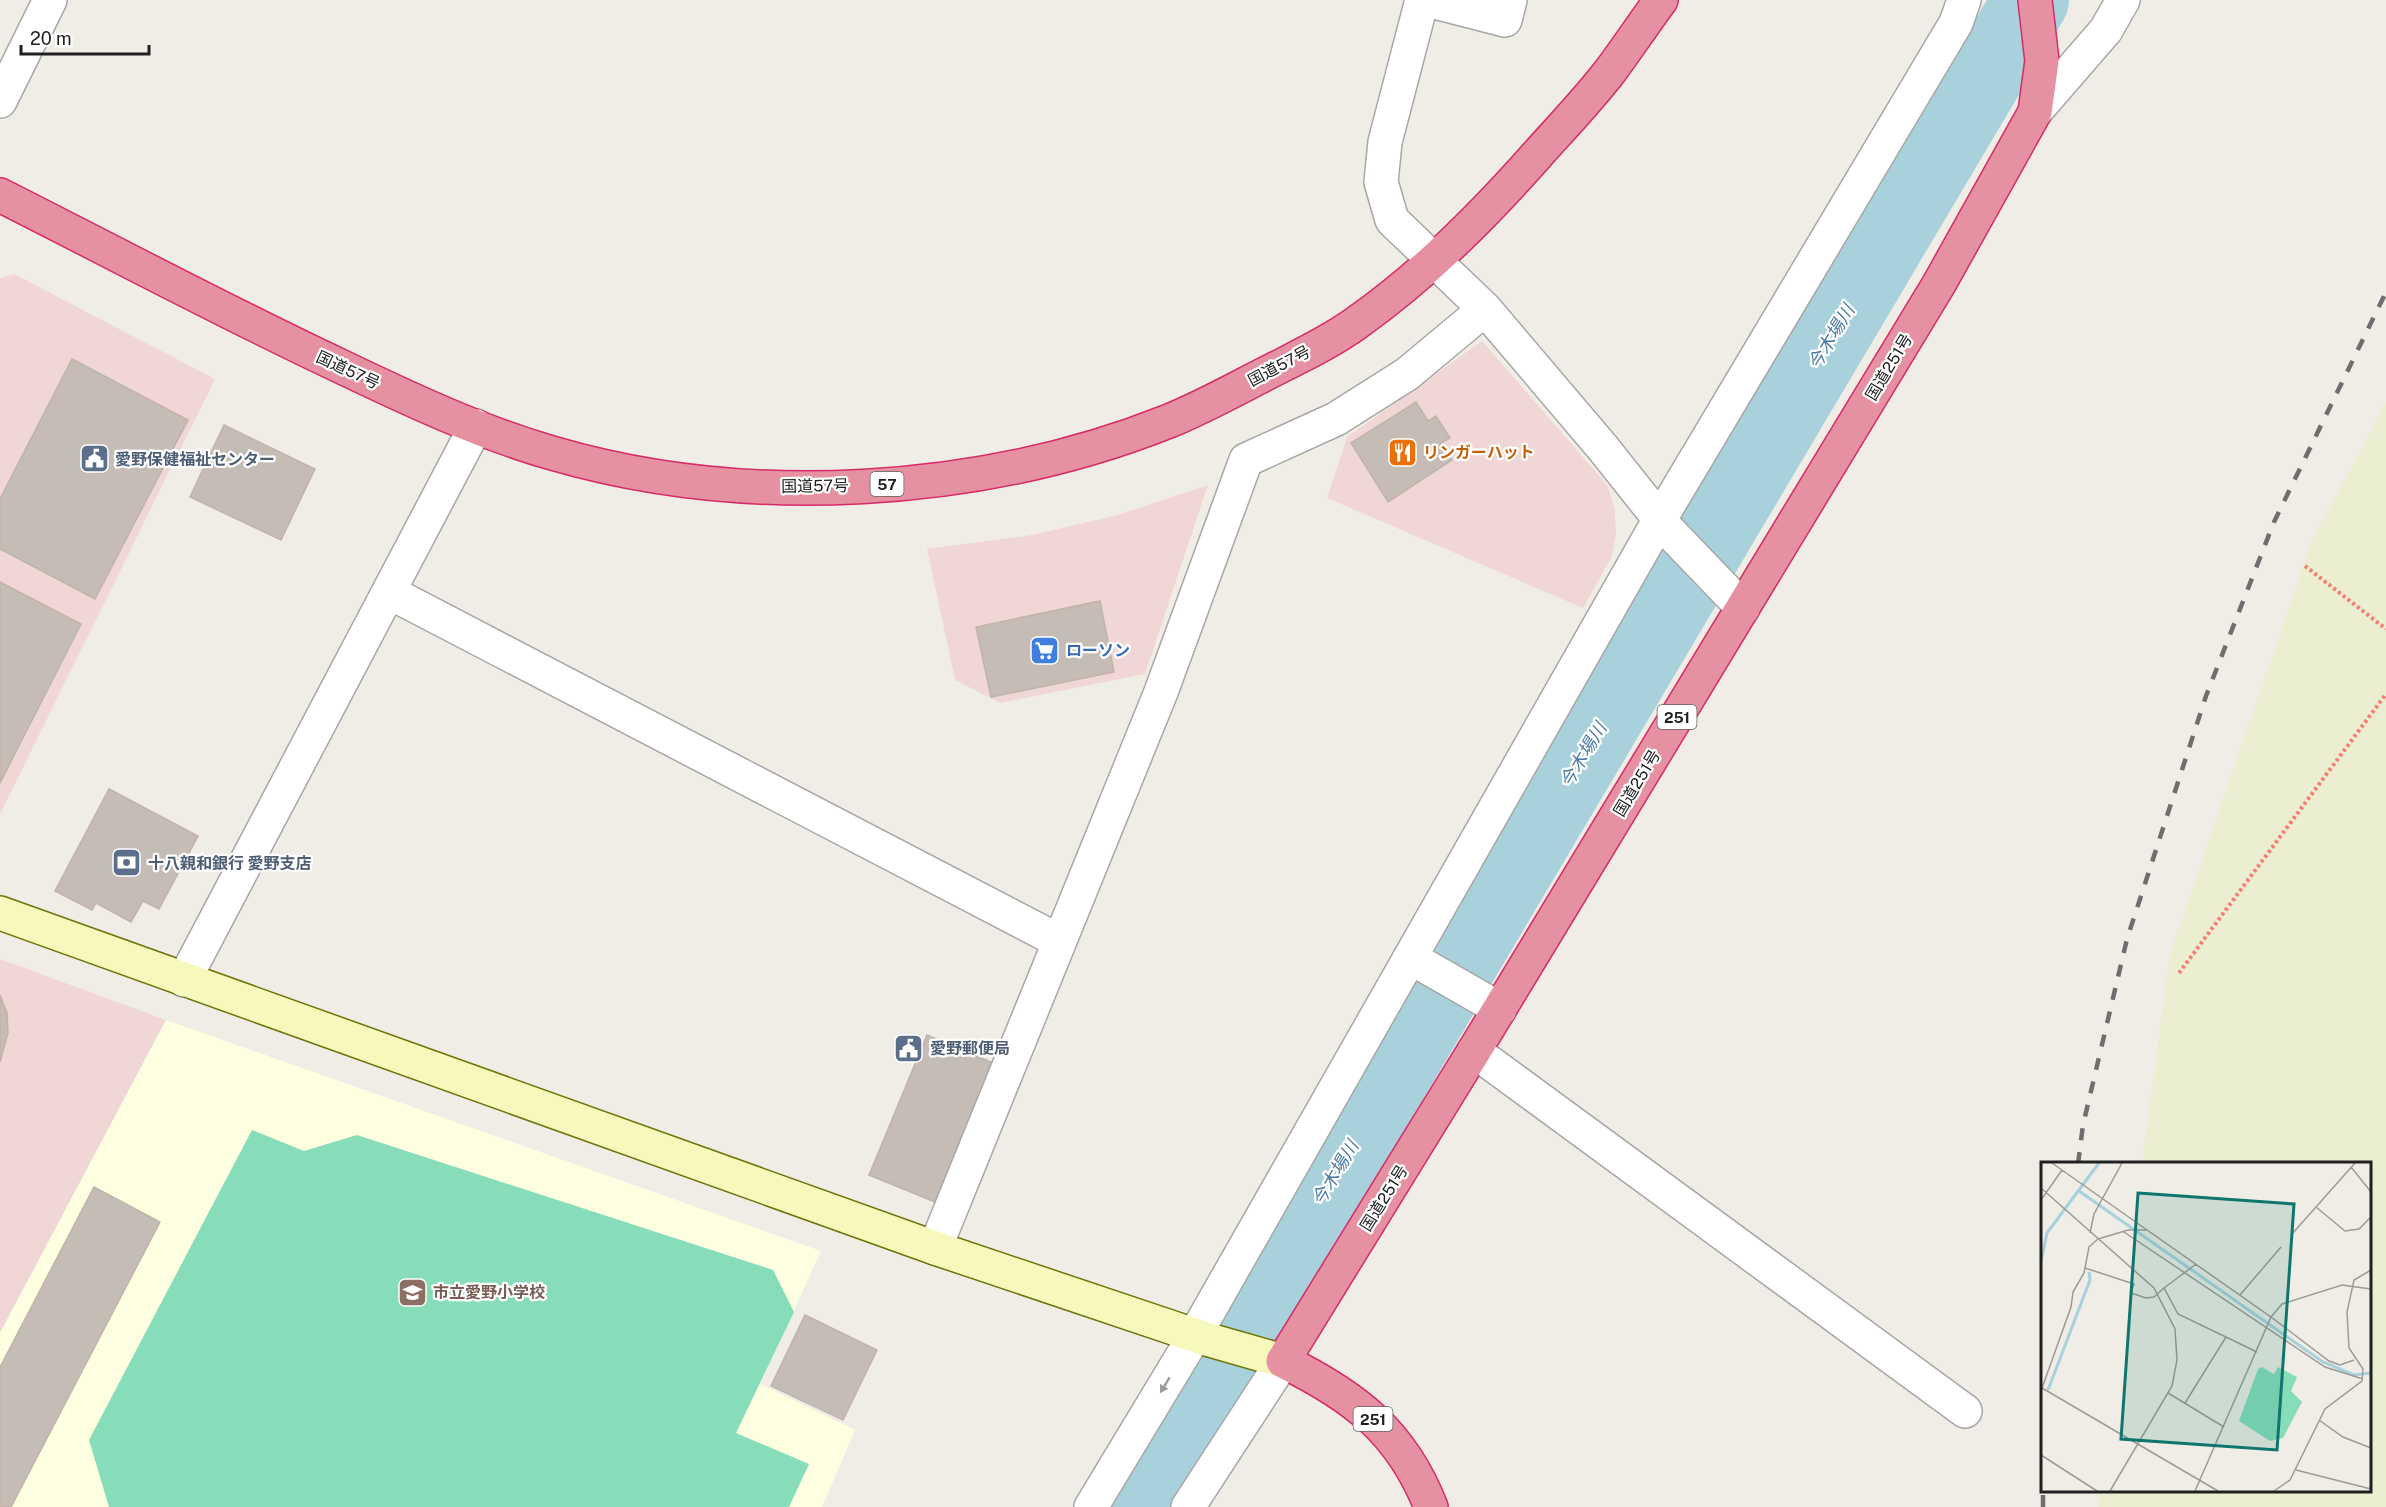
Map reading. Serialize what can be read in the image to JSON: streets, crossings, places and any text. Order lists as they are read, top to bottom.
{
  "streets": {
    "highway": [
      "国道57号",
      "国道251号",
      "57",
      "251"
    ]
  },
  "crossings": [
    ["国道251号", "251"]
  ],
  "water": ["今木場川"],
  "places": {
    "restaurant": ["リンガーハット"],
    "public building": ["愛野保健福祉センター", "愛野郵便局"],
    "supermarket": ["ローソン"],
    "bank": ["十八親和銀行 愛野支店"],
    "school or university": ["市立愛野小学校"]
  },
  "scale_bar": "20 m"
}
